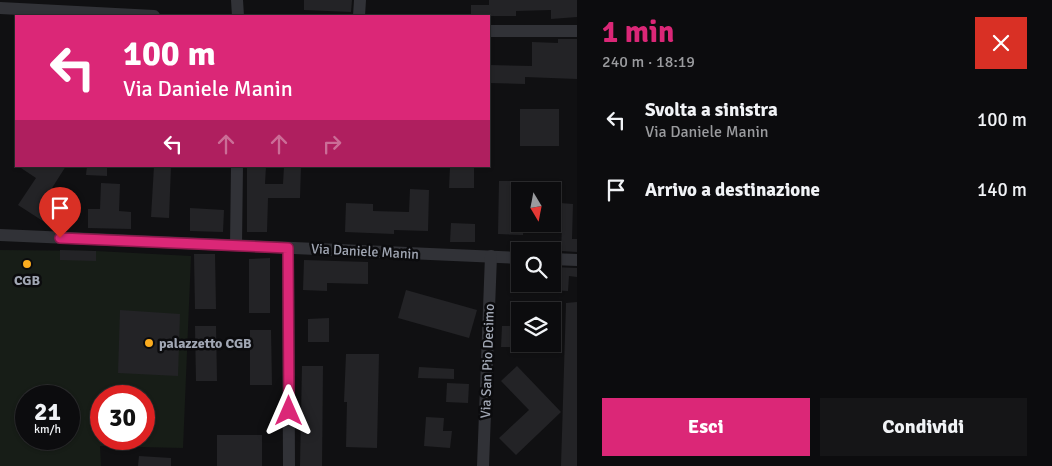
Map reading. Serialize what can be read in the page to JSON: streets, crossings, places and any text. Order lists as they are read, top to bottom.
{
  "streets": {
    "street": ["Via Daniele Manin", "Via San Pio Decimo"]
  },
  "crossings": [
    ["Via Daniele Manin", "Via San Pio Decimo"]
  ],
  "places": ["CGB", "palazzetto CGB"],
  "north": "bottom",
  "page": {
    "heading": ["1 min", "240 m · 18:19"],
    "turn": ["100 m", "Via Daniele Manin"],
    "list": [
      {
        "name": "Svolta a sinistra",
        "note": "Via Daniele Manin",
        "value": "100 m"
      },
      {
        "name": "Arrivo a destinazione",
        "value": "140 m"
      }
    ],
    "speed": "21 km/h",
    "limit": "30",
    "buttons": ["Esci", "Condividi"]
  }
}
